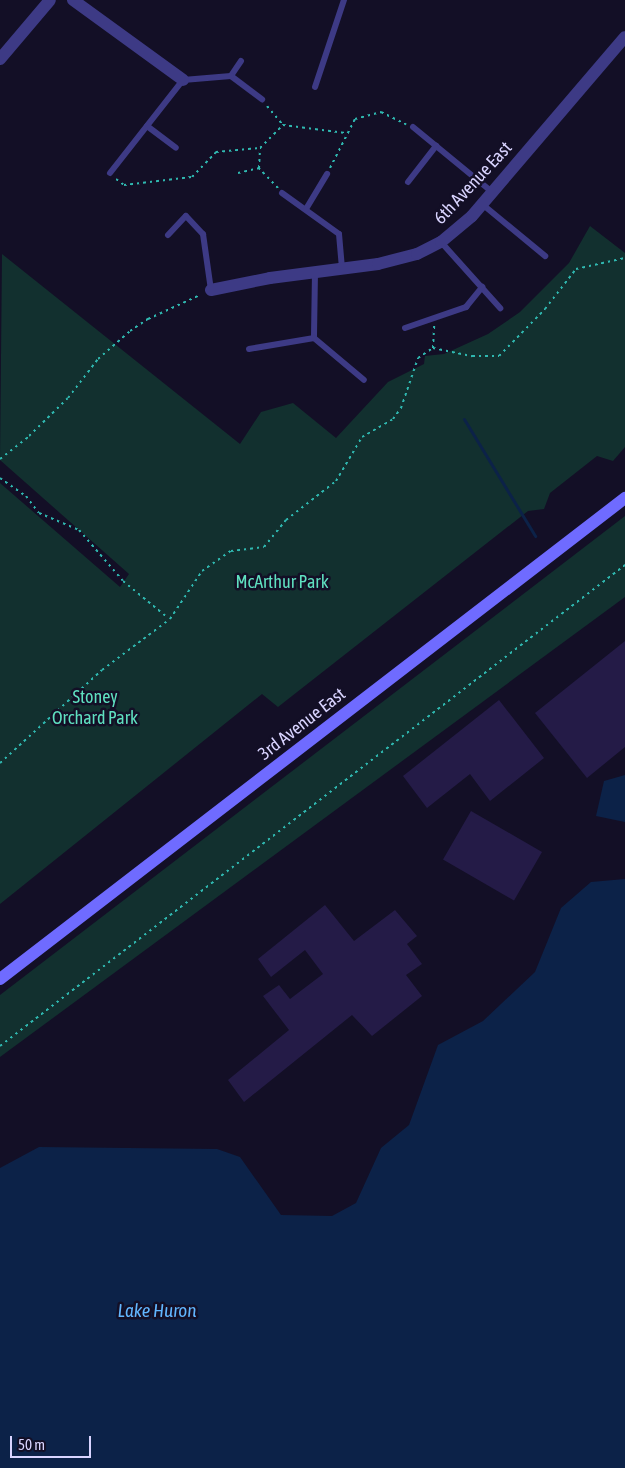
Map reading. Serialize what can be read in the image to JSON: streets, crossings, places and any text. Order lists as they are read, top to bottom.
{
  "streets": {
    "main road": ["3rd Avenue East"],
    "street": ["6th Avenue East"]
  },
  "water": ["Lake Huron"],
  "parks": ["McArthur Park", "Stoney Orchard Park"],
  "scale_bar": "50 m"
}
